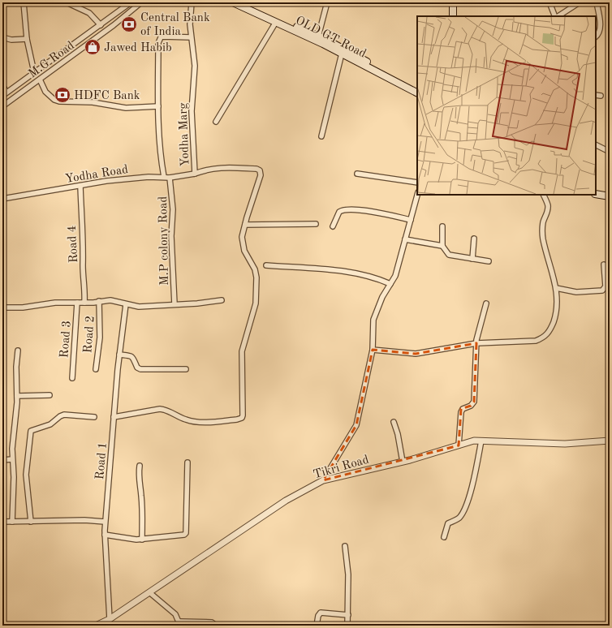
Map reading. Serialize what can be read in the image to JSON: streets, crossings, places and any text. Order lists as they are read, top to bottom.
{
  "streets": {
    "main road": ["OLD GT Road"],
    "street": [
      "M.G Road",
      "Yodha Marg",
      "Yodha Road",
      "M.P colony Road",
      "Road 4",
      "Road 2",
      "Road 3",
      "Road 1",
      "Tikri Road"
    ]
  },
  "crossings": [
    ["Yodha Marg", "Yodha Road"],
    ["Yodha Marg", "Road 1"],
    ["Yodha Road", "M.P colony Road"],
    ["Yodha Road", "Road 4"],
    ["Road 1", "Tikri Road"]
  ],
  "places": {
    "bank": ["Central Bank of India", "HDFC Bank"],
    "shop": ["Jawed Habib"]
  }
}
